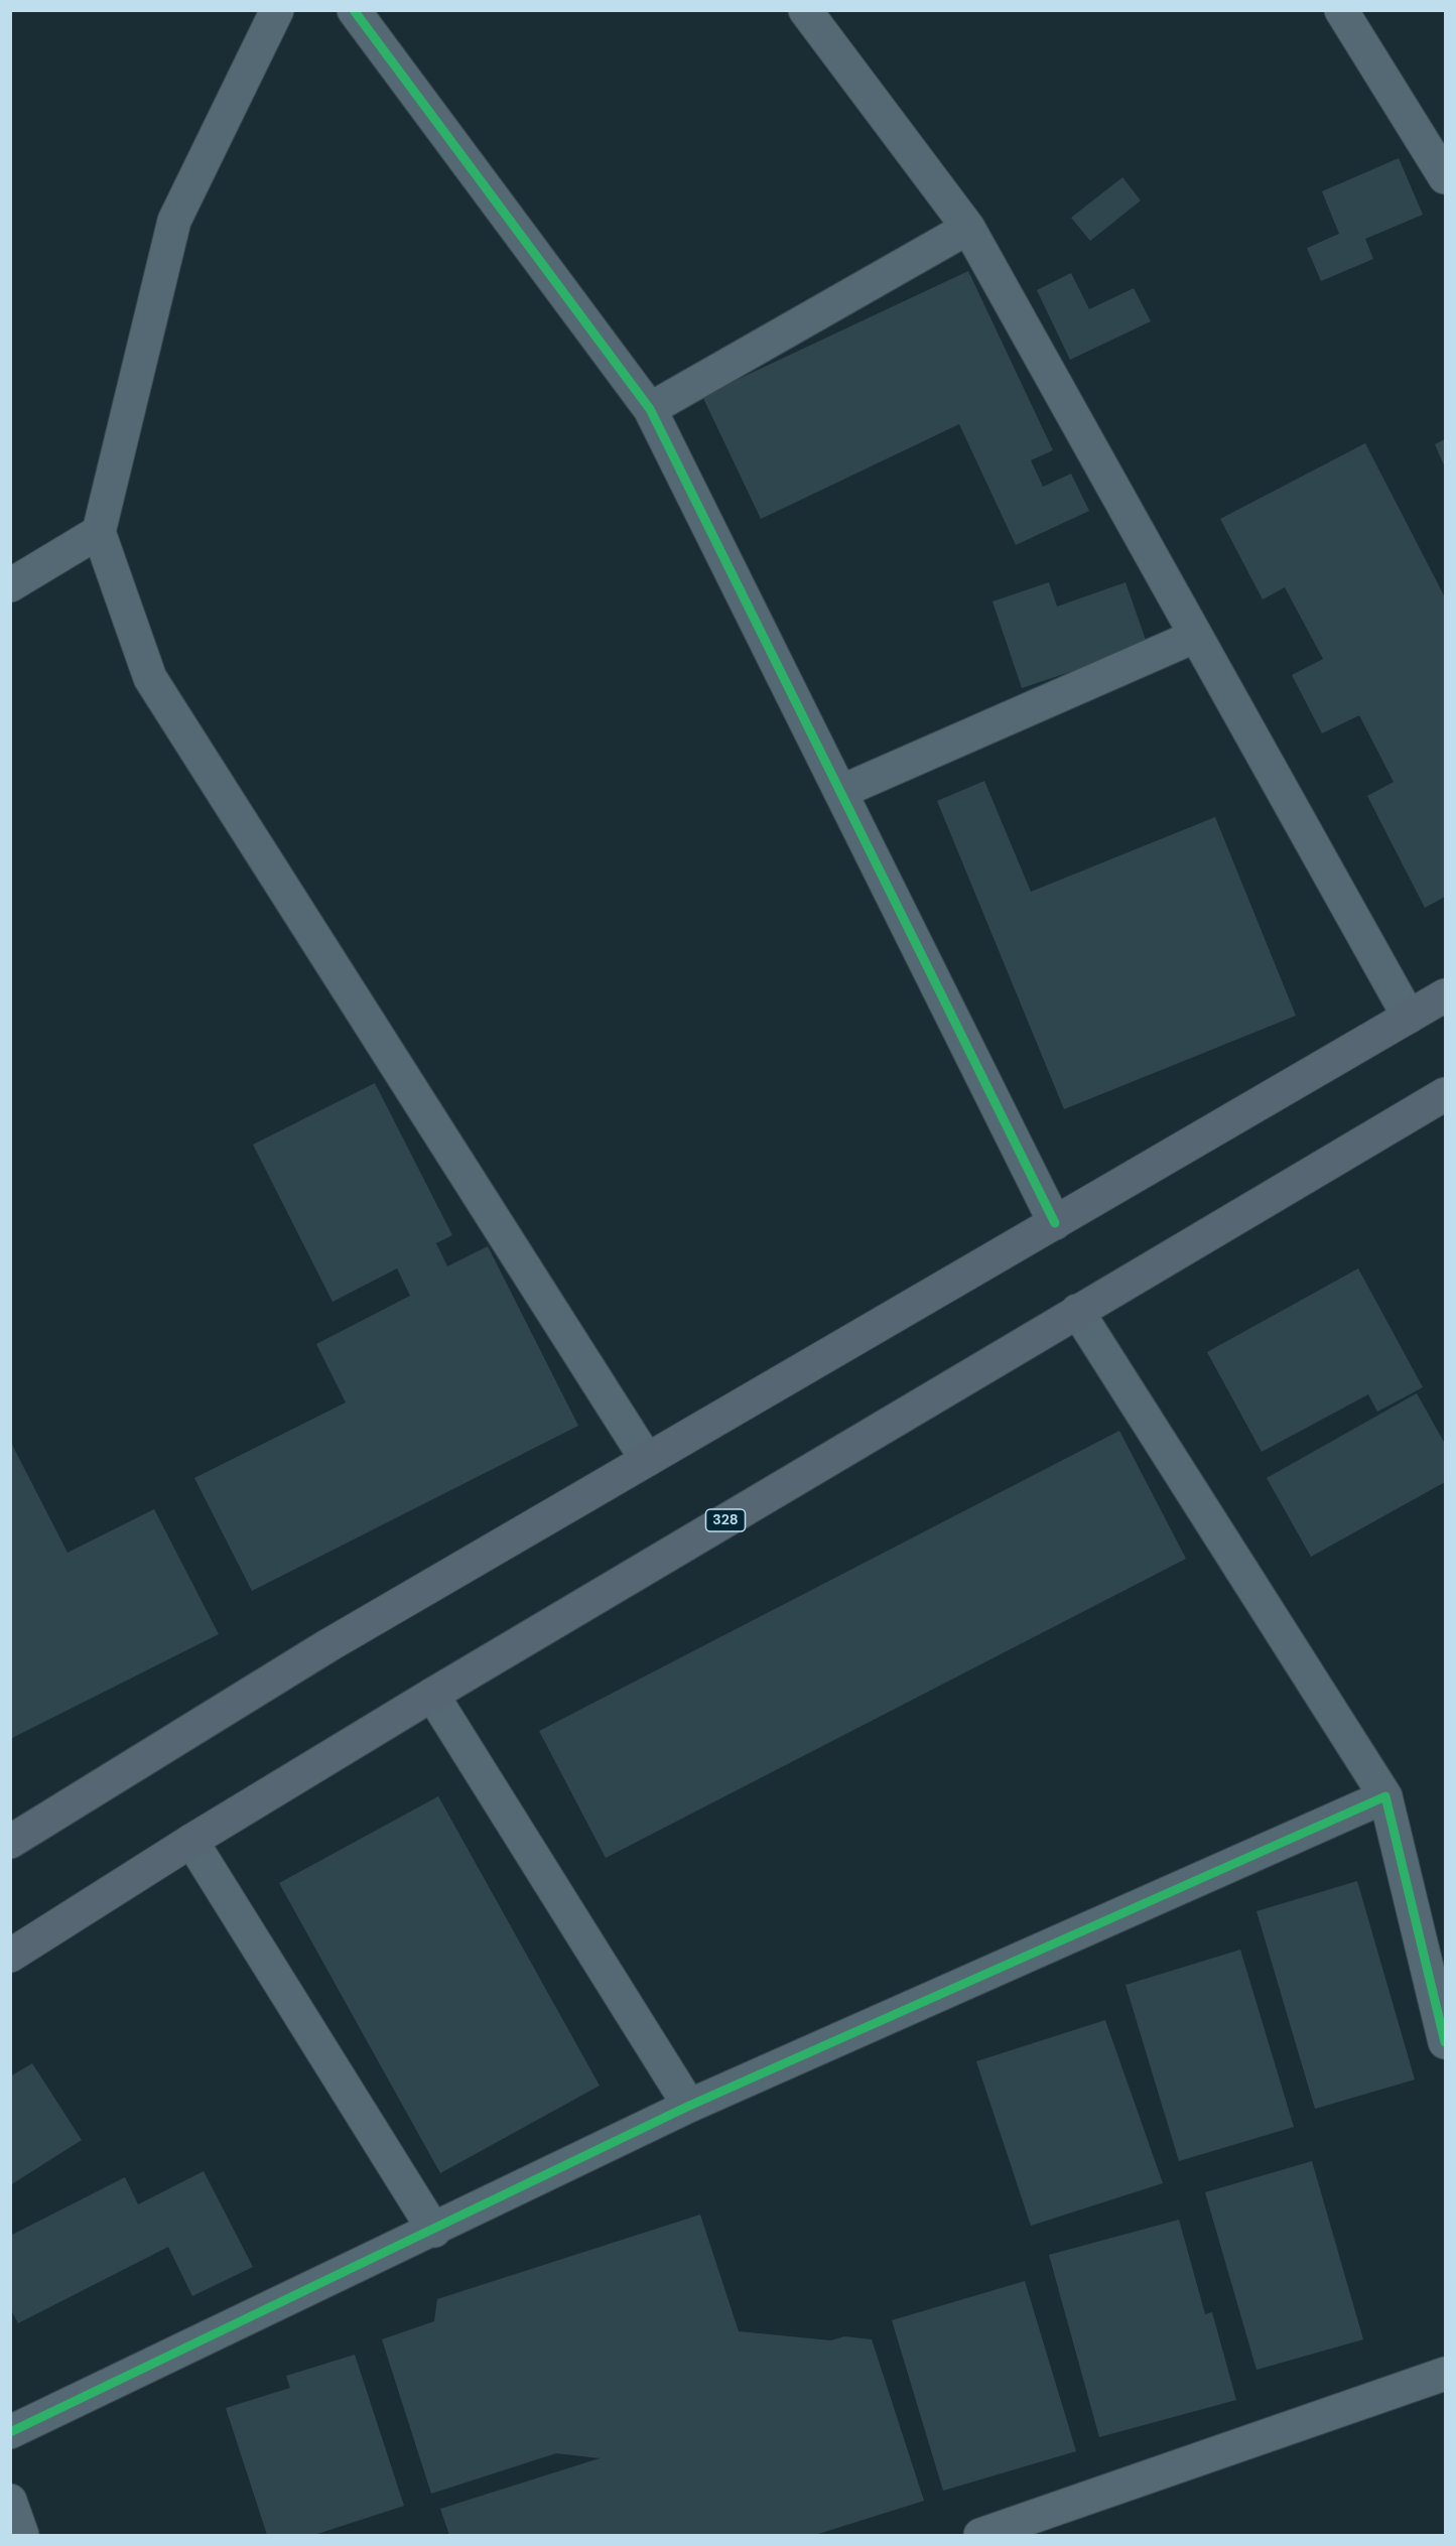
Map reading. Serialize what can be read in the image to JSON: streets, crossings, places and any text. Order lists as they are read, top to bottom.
{
  "streets": {
    "main road": ["328"]
  }
}
